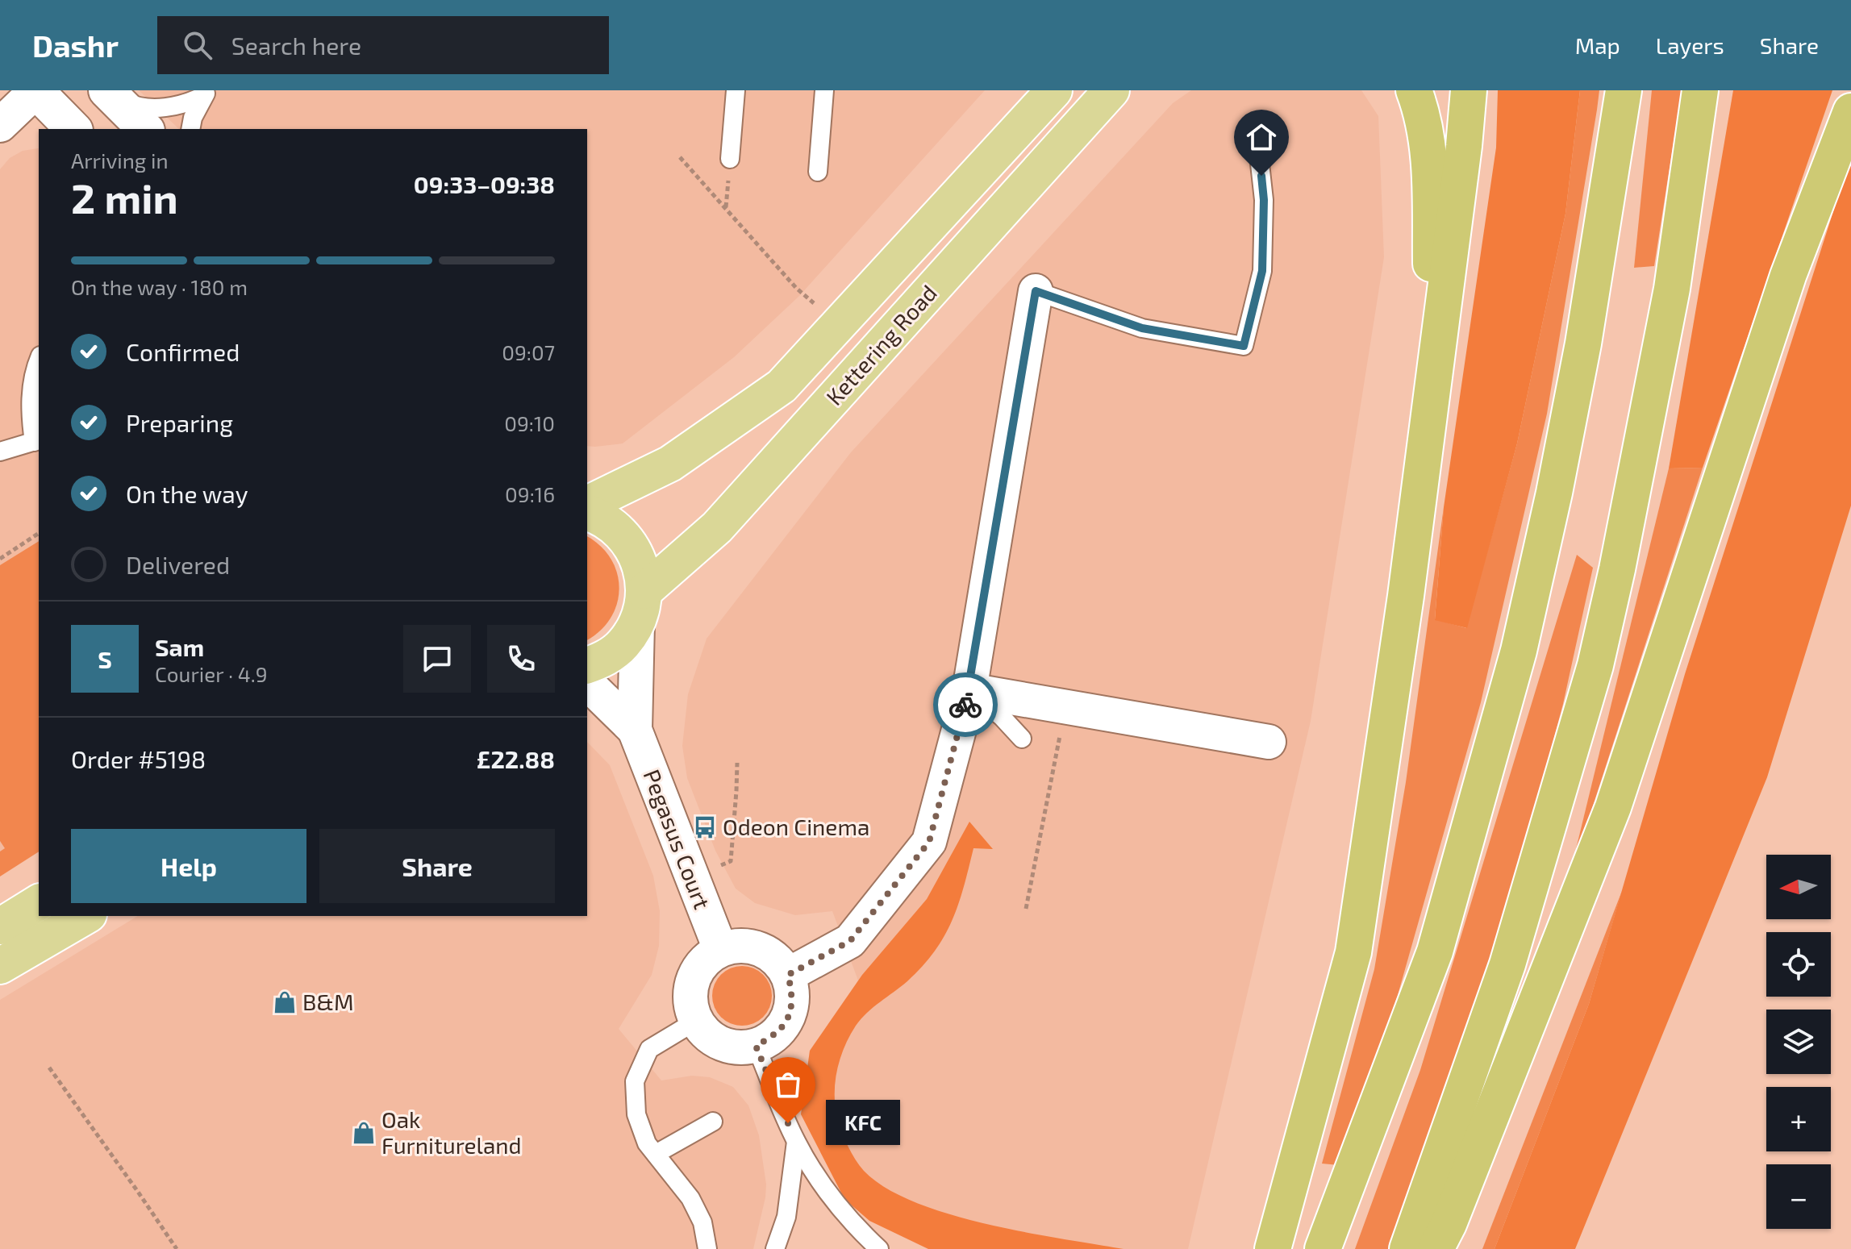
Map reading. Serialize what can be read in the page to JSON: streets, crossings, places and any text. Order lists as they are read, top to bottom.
{
  "streets": {
    "main road": ["Kettering Road"],
    "street": ["Pegasus Court"]
  },
  "crossings": [
    ["Kettering Road", "Pegasus Court"]
  ],
  "places": {
    "bus stop": ["Odeon Cinema"],
    "shop": ["B&M", "Oak Furnitureland"],
    "other": ["KFC"]
  },
  "north": "left",
  "page": {
    "header": "Dashr",
    "search": "Search here",
    "nav": ["Map", "Layers", "Share"],
    "heading": ["2 min", "Arriving in", "09:33–09:38"],
    "panel": [
      "Sam",
      "Courier · 4.9",
      "Order #5198",
      "£22.88"
    ],
    "bar": "On the way · 180 m",
    "list": [
      ["Confirmed", "09:07"],
      ["Preparing", "09:10"],
      ["On the way", "09:16"],
      "Delivered"
    ],
    "round": "S",
    "buttons": ["Help", "Share"],
    "map_buttons": ["+", "−"],
    "bubble": "KFC"
  }
}
